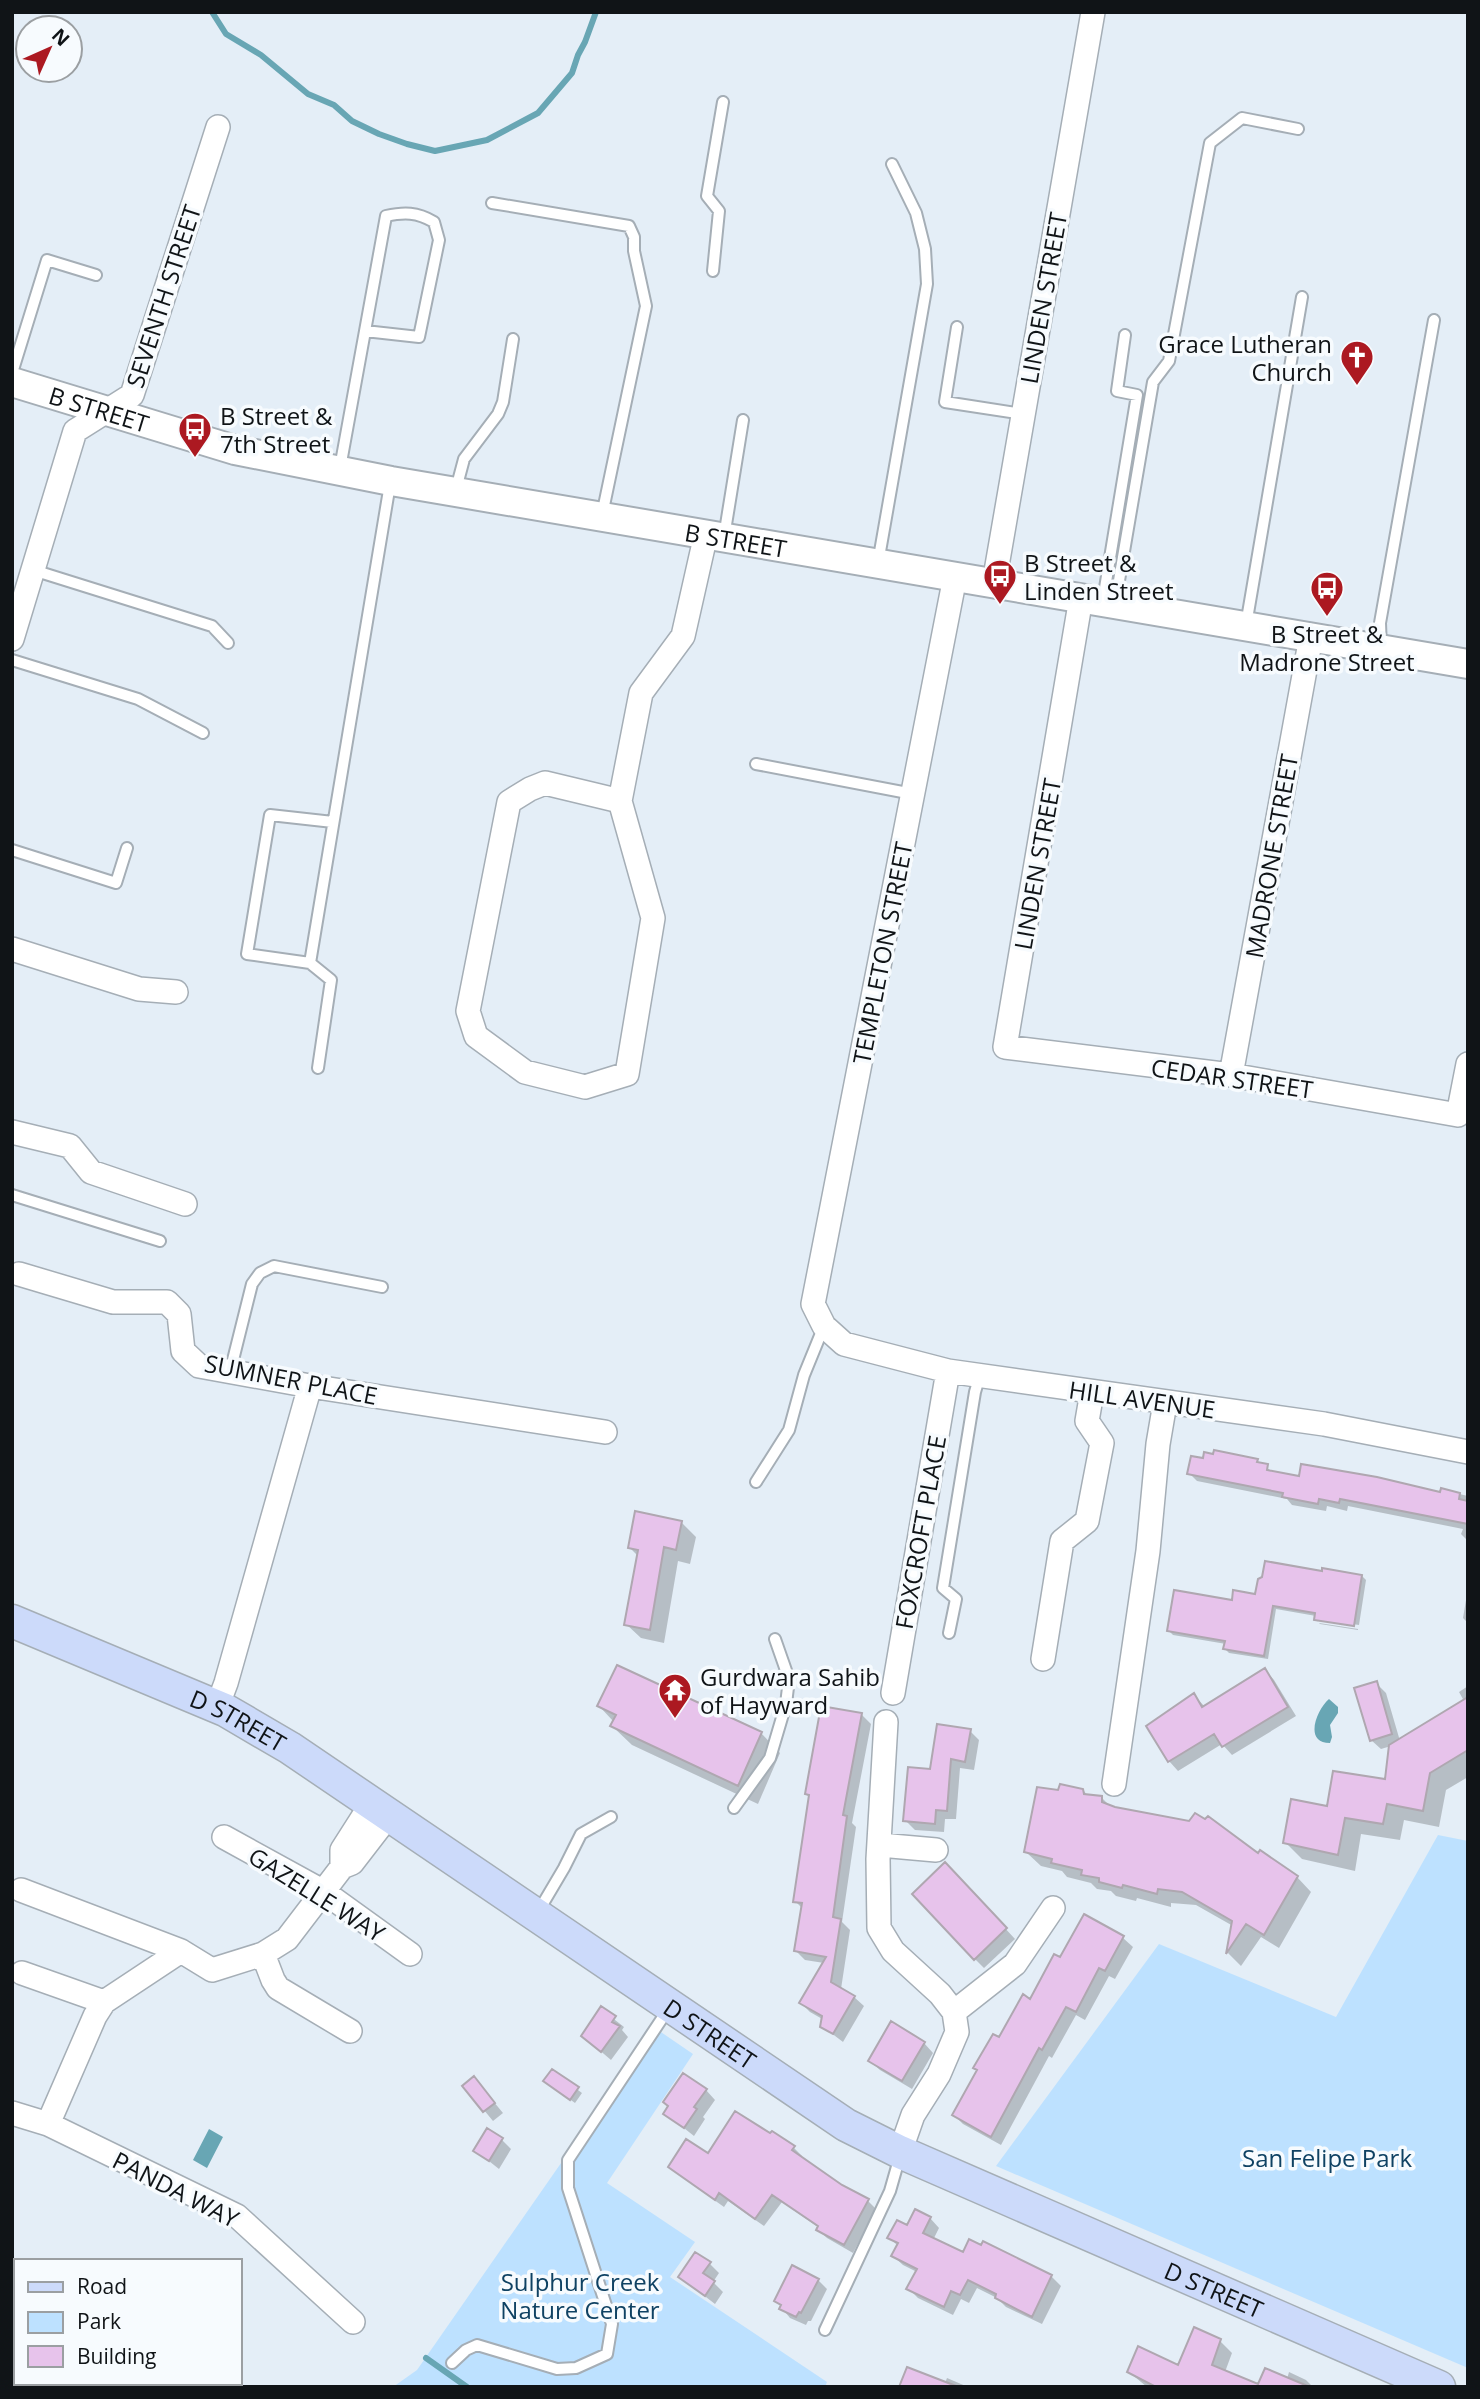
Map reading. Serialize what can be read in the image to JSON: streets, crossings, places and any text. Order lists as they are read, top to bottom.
{
  "streets": {
    "main road": ["D STREET"],
    "street": [
      "SEVENTH STREET",
      "LINDEN STREET",
      "B STREET",
      "MADRONE STREET",
      "TEMPLETON STREET",
      "CEDAR STREET",
      "SUMNER PLACE",
      "HILL AVENUE",
      "FOXCROFT PLACE",
      "GAZELLE WAY",
      "PANDA WAY"
    ]
  },
  "crossings": [
    ["SEVENTH STREET", "B STREET"],
    ["LINDEN STREET", "B STREET"],
    ["LINDEN STREET", "CEDAR STREET"],
    ["B STREET", "MADRONE STREET"],
    ["B STREET", "TEMPLETON STREET"],
    ["MADRONE STREET", "CEDAR STREET"],
    ["TEMPLETON STREET", "HILL AVENUE"],
    ["HILL AVENUE", "FOXCROFT PLACE"]
  ],
  "parks": ["San Felipe Park", "Sulphur Creek Nature Center"],
  "places": {
    "church": ["Grace Lutheran Church"],
    "bus stop": ["B Street & 7th Street", "B Street & Linden Street", "B Street & Madrone Street"],
    "temple": ["Gurdwara Sahib of Hayward"]
  },
  "legend": ["Road", "Park", "Building"],
  "north": "top right"
}
